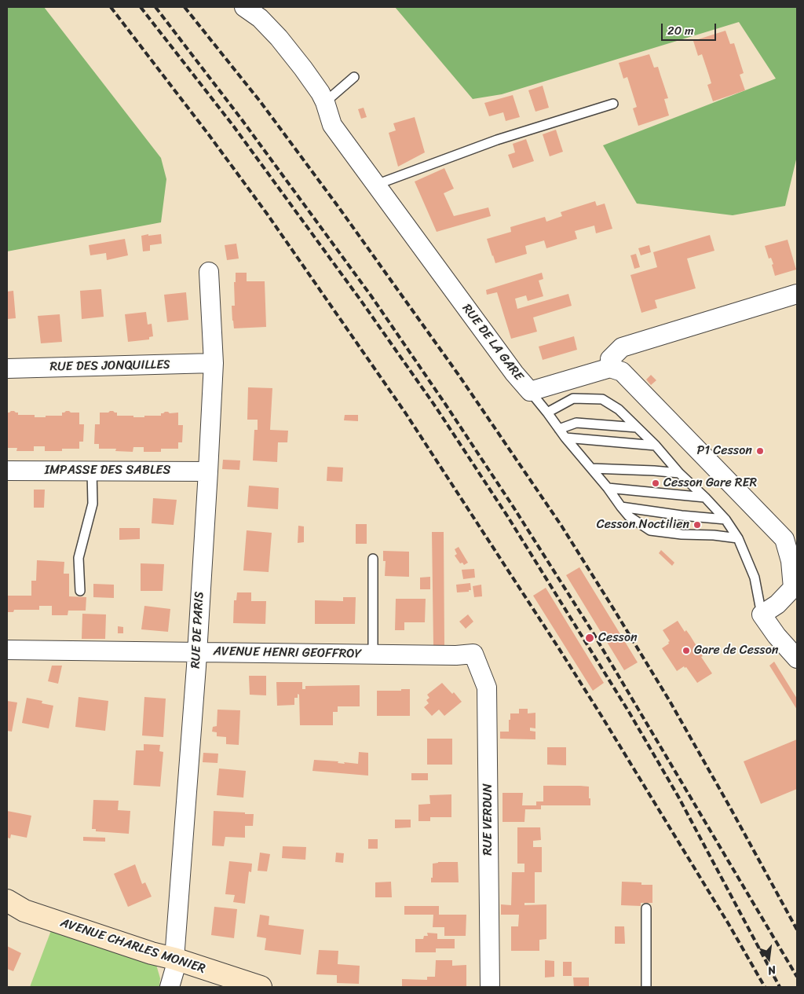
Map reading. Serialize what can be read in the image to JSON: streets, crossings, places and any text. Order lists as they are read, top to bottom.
{
  "streets": {
    "street": [
      "RUE DE LA GARE",
      "RUE DES JONQUILLES",
      "IMPASSE DES SABLES",
      "RUE DE PARIS",
      "AVENUE HENRI GEOFFROY",
      "RUE VERDUN",
      "AVENUE CHARLES MONIER"
    ]
  },
  "crossings": [
    ["RUE DES JONQUILLES", "RUE DE PARIS"],
    ["IMPASSE DES SABLES", "RUE DE PARIS"],
    ["RUE DE PARIS", "AVENUE HENRI GEOFFROY"],
    ["RUE DE PARIS", "AVENUE CHARLES MONIER"],
    ["AVENUE HENRI GEOFFROY", "RUE VERDUN"]
  ],
  "places": [
    "P1 Cesson",
    "Cesson Gare RER",
    "Cesson Noctilien",
    "Cesson",
    "Gare de Cesson"
  ],
  "scale_bar": "20 m",
  "north": "bottom"
}
